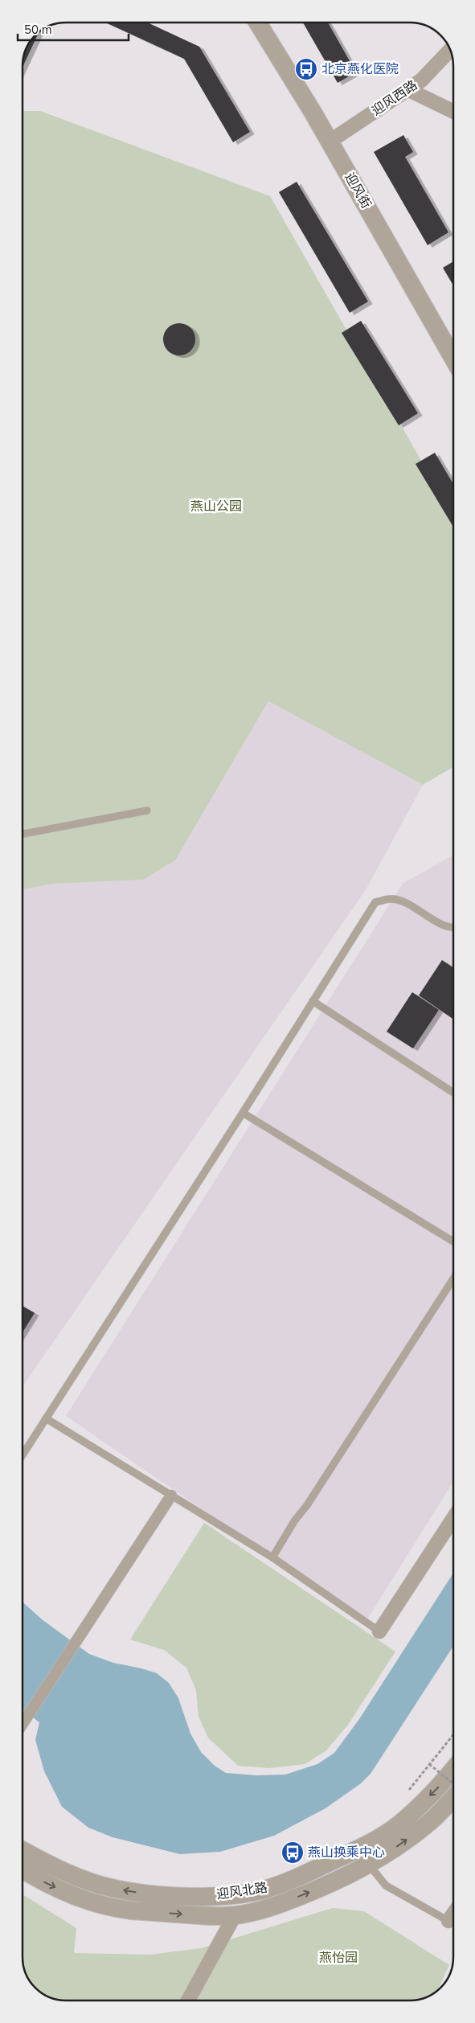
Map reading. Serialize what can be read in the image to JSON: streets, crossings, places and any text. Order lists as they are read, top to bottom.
{
  "streets": {
    "street": ["迎风西路", "迎风街", "迎风北路"]
  },
  "crossings": [
    ["迎风西路", "迎风街"]
  ],
  "parks": ["燕山公园", "燕怡园"],
  "places": {
    "bus stop": ["北京燕化医院", "燕山换乘中心"]
  },
  "scale_bar": "50 m"
}
